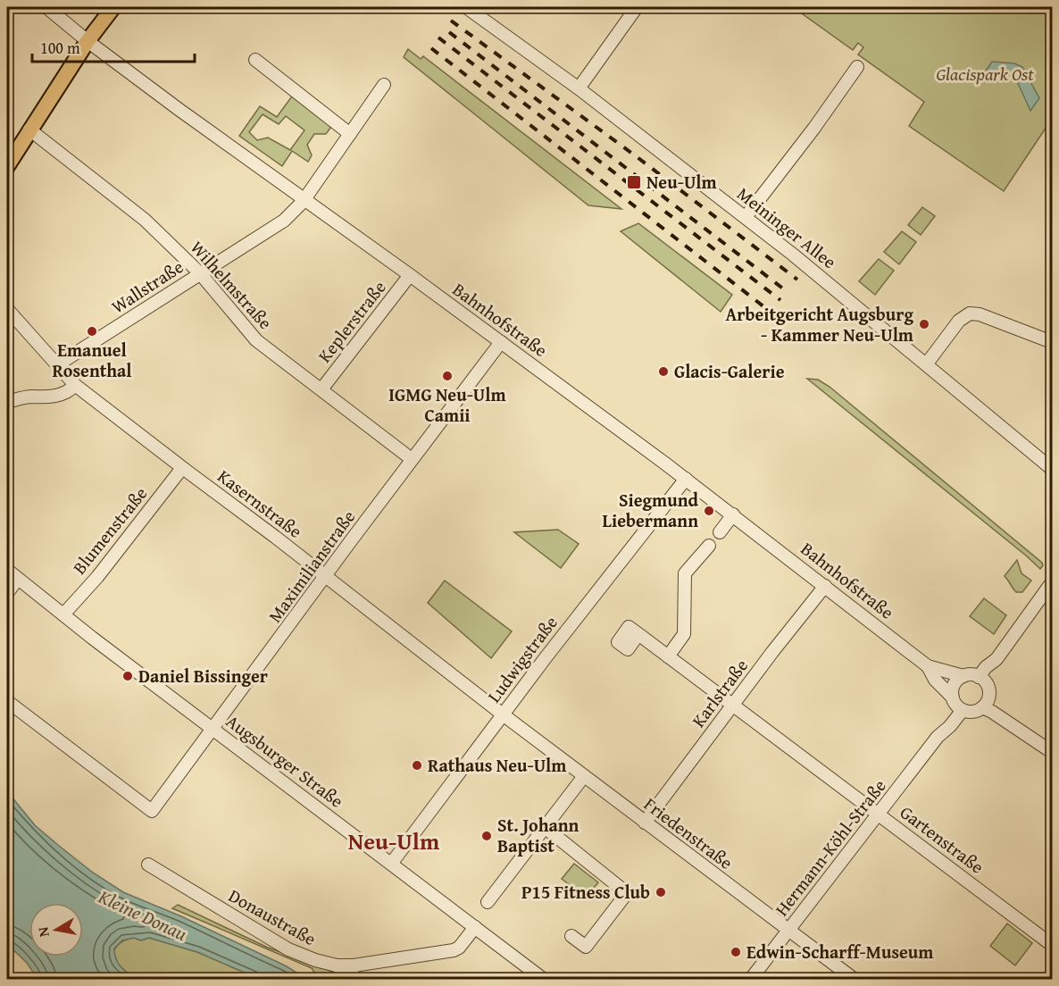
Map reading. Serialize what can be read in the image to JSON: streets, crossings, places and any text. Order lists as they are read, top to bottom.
{
  "streets": {
    "street": [
      "Meininger Allee",
      "Wilhelmstraße",
      "Wallstraße",
      "Bahnhofstraße",
      "Keplerstraße",
      "Kasernstraße",
      "Blumenstraße",
      "Maximilianstraße",
      "Ludwigstraße",
      "Karlstraße",
      "Augsburger Straße",
      "Friedenstraße",
      "Gartenstraße",
      "Hermann-Köhl-Straße",
      "Donaustraße"
    ]
  },
  "crossings": [
    ["Wilhelmstraße", "Wallstraße"],
    ["Wilhelmstraße", "Keplerstraße"],
    ["Wilhelmstraße", "Maximilianstraße"],
    ["Wallstraße", "Bahnhofstraße"],
    ["Wallstraße", "Kasernstraße"],
    ["Bahnhofstraße", "Keplerstraße"],
    ["Bahnhofstraße", "Maximilianstraße"],
    ["Bahnhofstraße", "Ludwigstraße"],
    ["Bahnhofstraße", "Karlstraße"],
    ["Bahnhofstraße", "Hermann-Köhl-Straße"],
    ["Kasernstraße", "Blumenstraße"],
    ["Kasernstraße", "Maximilianstraße"],
    ["Kasernstraße", "Ludwigstraße"],
    ["Kasernstraße", "Friedenstraße"],
    ["Blumenstraße", "Augsburger Straße"],
    ["Maximilianstraße", "Augsburger Straße"],
    ["Ludwigstraße", "Augsburger Straße"],
    ["Ludwigstraße", "Friedenstraße"],
    ["Karlstraße", "Friedenstraße"],
    ["Karlstraße", "Gartenstraße"],
    ["Augsburger Straße", "Donaustraße"],
    ["Friedenstraße", "Hermann-Köhl-Straße"],
    ["Gartenstraße", "Hermann-Köhl-Straße"]
  ],
  "districts": ["Neu-Ulm"],
  "water": ["Kleine Donau"],
  "parks": ["Glacispark Ost"],
  "places": {
    "transit": ["Neu-Ulm"],
    "other": [
      "Arbeitgericht Augsburg - Kammer Neu-Ulm",
      "Emanuel Rosenthal",
      "Glacis-Galerie",
      "IGMG Neu-Ulm Camii",
      "Siegmund Liebermann",
      "Daniel Bissinger",
      "Rathaus Neu-Ulm",
      "St. Johann Baptist",
      "P15 Fitness Club",
      "Edwin-Scharff-Museum"
    ]
  },
  "scale_bar": "100 m",
  "north": "left"
}
